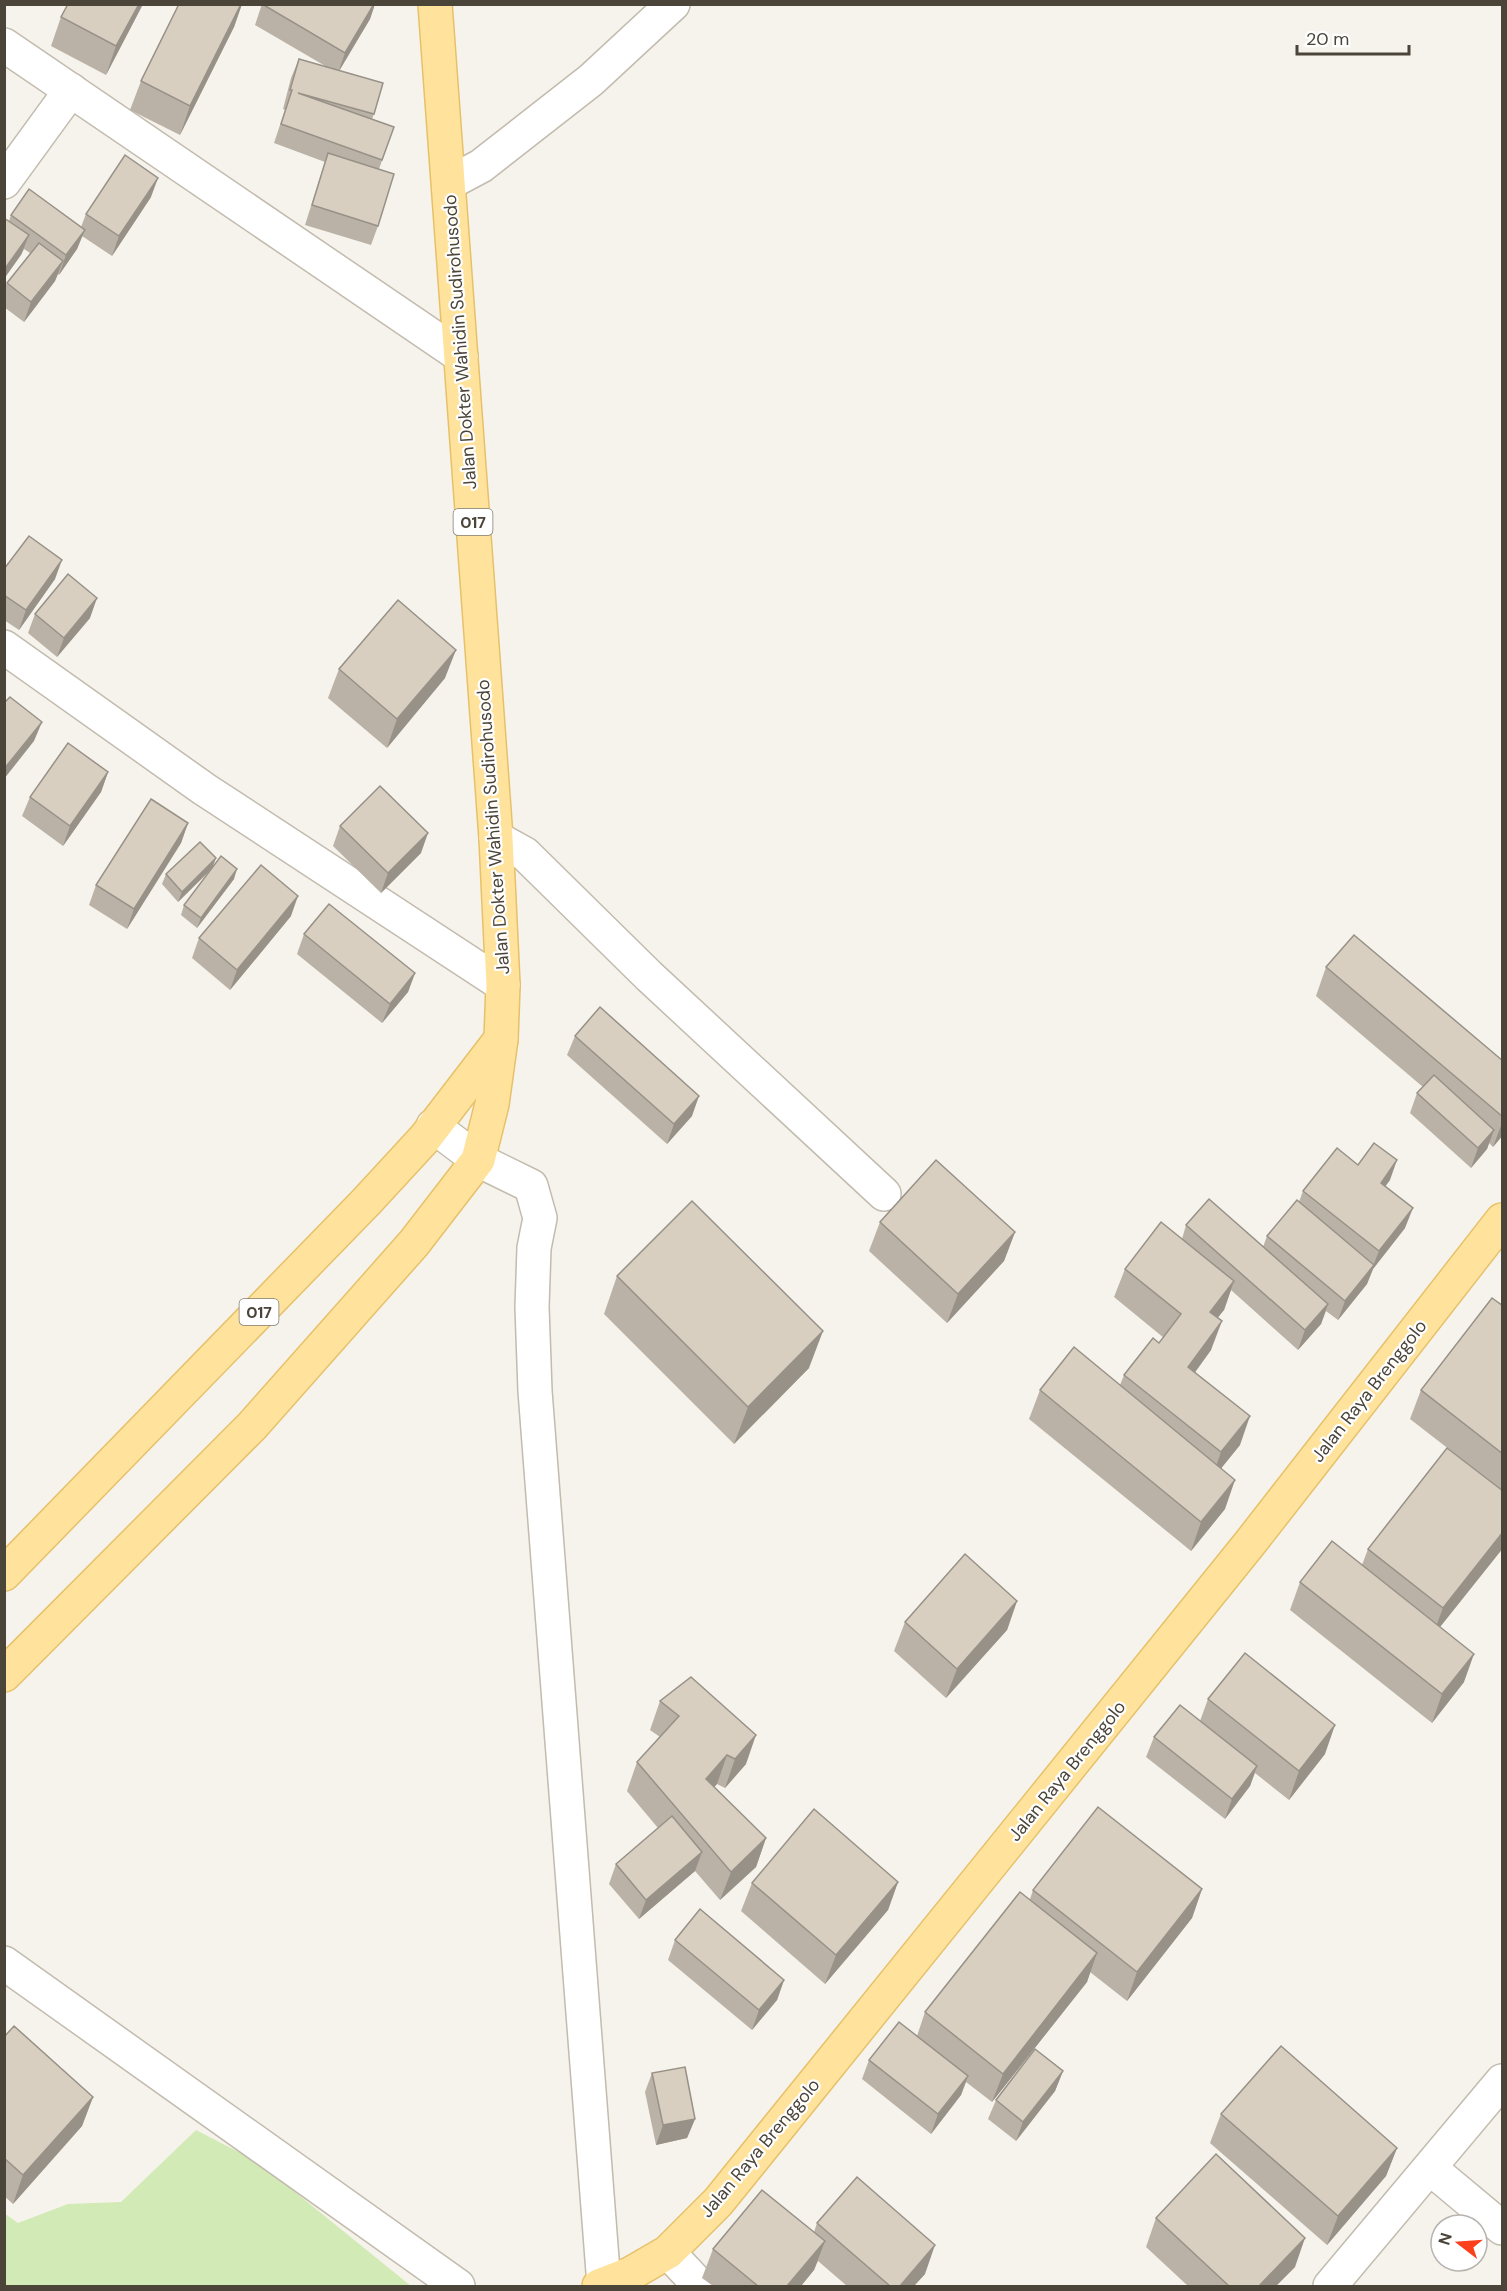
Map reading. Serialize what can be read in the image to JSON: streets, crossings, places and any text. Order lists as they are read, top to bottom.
{
  "streets": {
    "main road": ["Jalan Dokter Wahidin Sudirohusodo", "017", "Jalan Raya Brenggolo"]
  },
  "crossings": [
    ["Jalan Dokter Wahidin Sudirohusodo", "017"]
  ],
  "scale_bar": "20 m",
  "north": "left"
}
